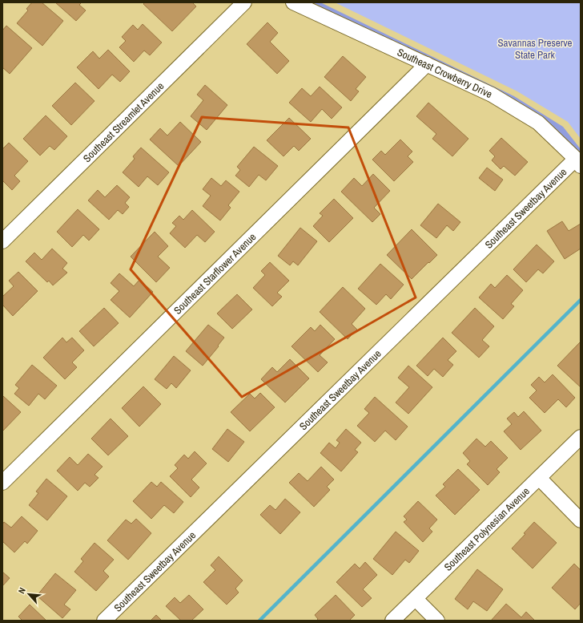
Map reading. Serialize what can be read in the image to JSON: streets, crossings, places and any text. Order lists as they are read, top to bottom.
{
  "streets": {
    "street": [
      "Southeast Crowberry Drive",
      "Southeast Streamlet Avenue",
      "Southeast Sweetbay Avenue",
      "Southeast Starflower Avenue",
      "Southeast Polynesian Avenue"
    ]
  },
  "crossings": [
    ["Southeast Crowberry Drive", "Southeast Sweetbay Avenue"],
    ["Southeast Crowberry Drive", "Southeast Starflower Avenue"]
  ],
  "parks": ["Savannas Preserve State Park"],
  "north": "top left"
}
